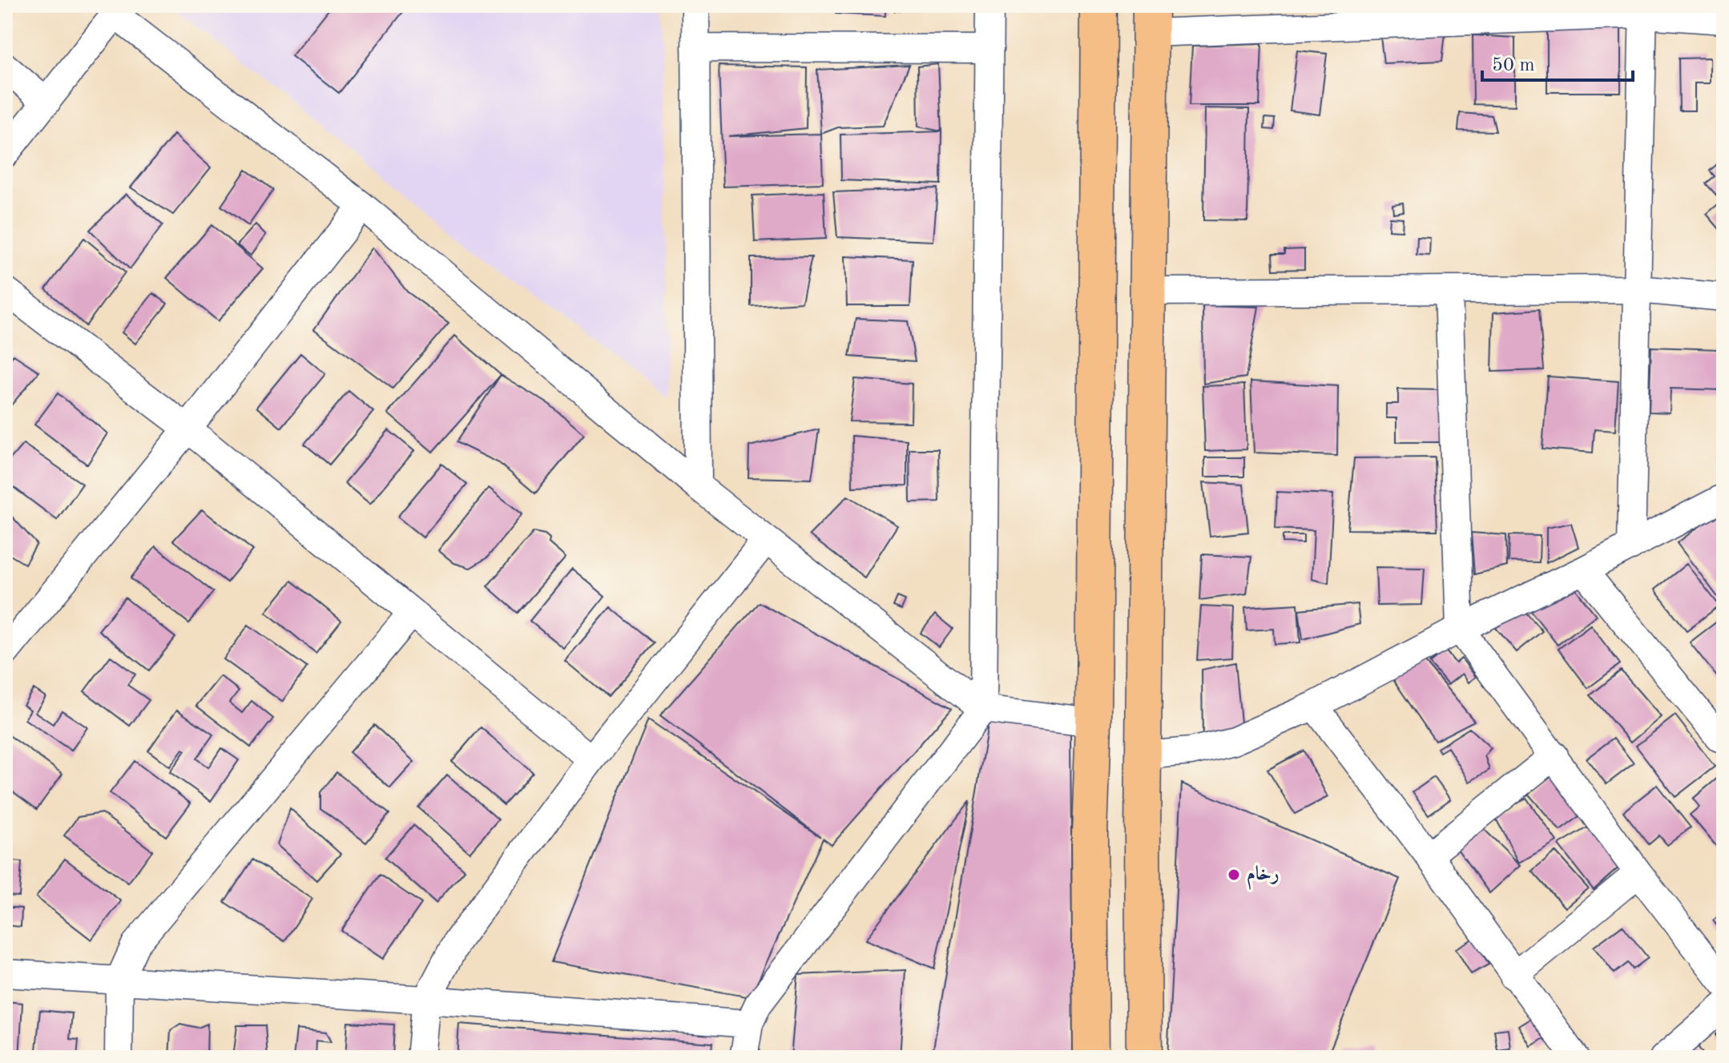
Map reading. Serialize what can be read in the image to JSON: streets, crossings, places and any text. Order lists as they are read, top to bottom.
{
  "places": ["رخام"],
  "scale_bar": "50 m"
}
